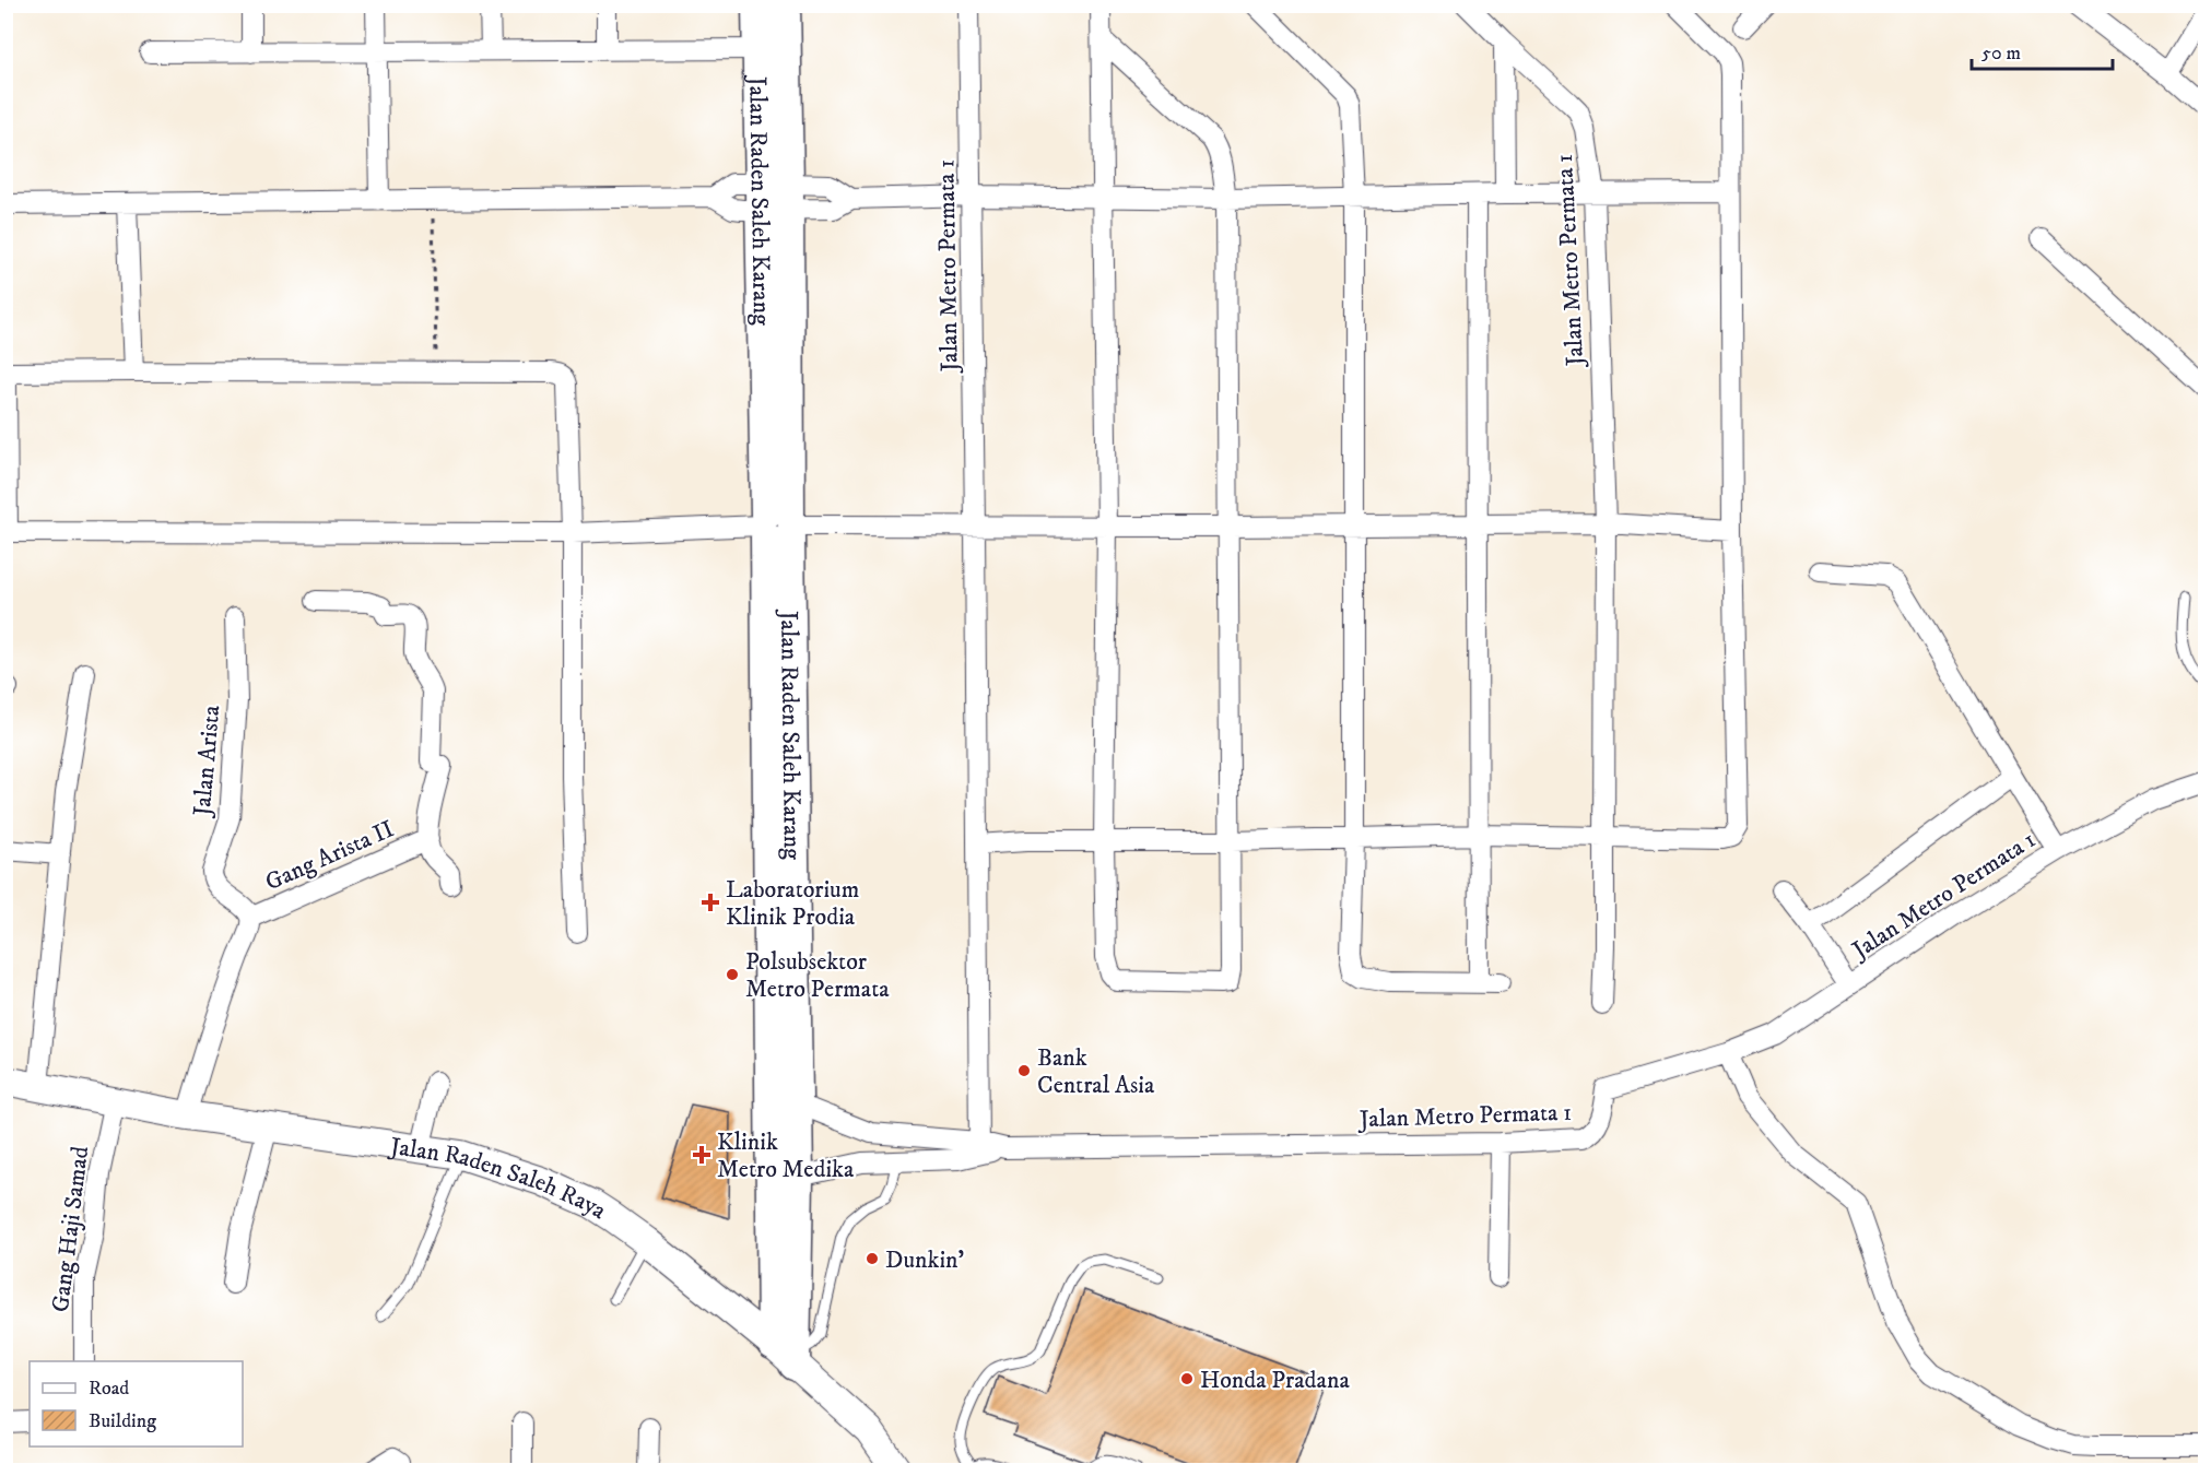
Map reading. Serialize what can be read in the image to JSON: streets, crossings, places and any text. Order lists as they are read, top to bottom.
{
  "streets": {
    "main road": ["Jalan Raden Saleh Karang", "Jalan Raden Saleh Raya"],
    "street": [
      "Jalan Metro Permata 1",
      "Jalan Arista",
      "Gang Arista II",
      "Gang Haji Samad"
    ]
  },
  "crossings": [
    ["Jalan Raden Saleh Karang", "Jalan Metro Permata 1"],
    ["Jalan Raden Saleh Karang", "Jalan Raden Saleh Raya"],
    ["Jalan Arista", "Gang Arista II"],
    ["Jalan Raden Saleh Raya", "Gang Haji Samad"]
  ],
  "places": {
    "health": ["Laboratorium Klinik Prodia", "Klinik Metro Medika"],
    "other": [
      "Polsubsektor Metro Permata",
      "Bank Central Asia",
      "Dunkin'",
      "Honda Pradana"
    ]
  },
  "legend": ["Road", "Building"],
  "scale_bar": "50 m"
}
